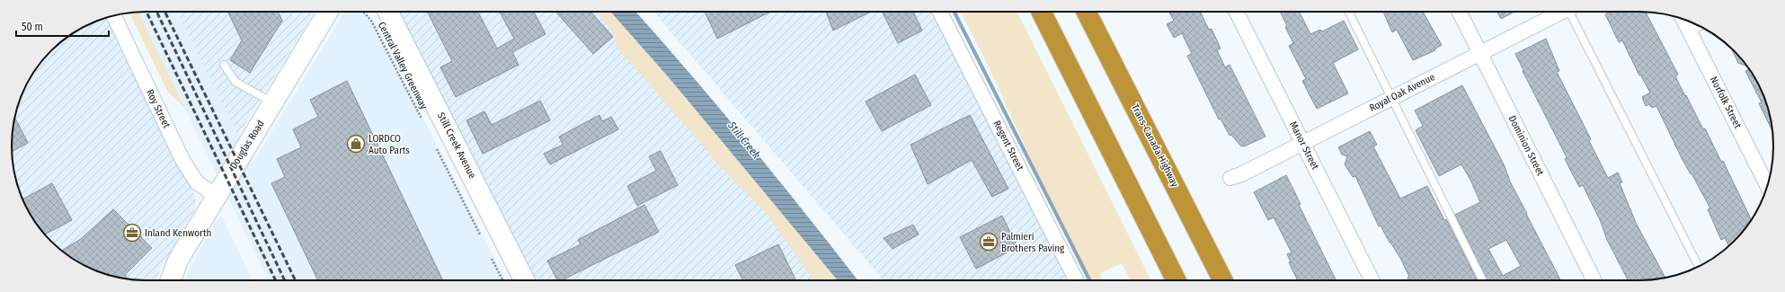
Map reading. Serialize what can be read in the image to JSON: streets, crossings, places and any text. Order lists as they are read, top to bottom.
{
  "streets": {
    "highway": ["Trans-Canada Highway"],
    "street": [
      "Royal Oak Avenue",
      "Norfolk Street",
      "Roy Street",
      "Douglas Road",
      "Still Creek Avenue",
      "Regent Street",
      "Manor Street",
      "Dominion Street"
    ],
    "path": ["Central Valley Greenway"]
  },
  "crossings": [
    ["Royal Oak Avenue", "Manor Street"],
    ["Royal Oak Avenue", "Dominion Street"],
    ["Roy Street", "Douglas Road"]
  ],
  "water": ["Still Creek"],
  "places": {
    "shop": ["LORDCO Auto Parts"],
    "office": ["Inland Kenworth", "Palmieri Brothers Paving"]
  },
  "scale_bar": "50 m"
}
